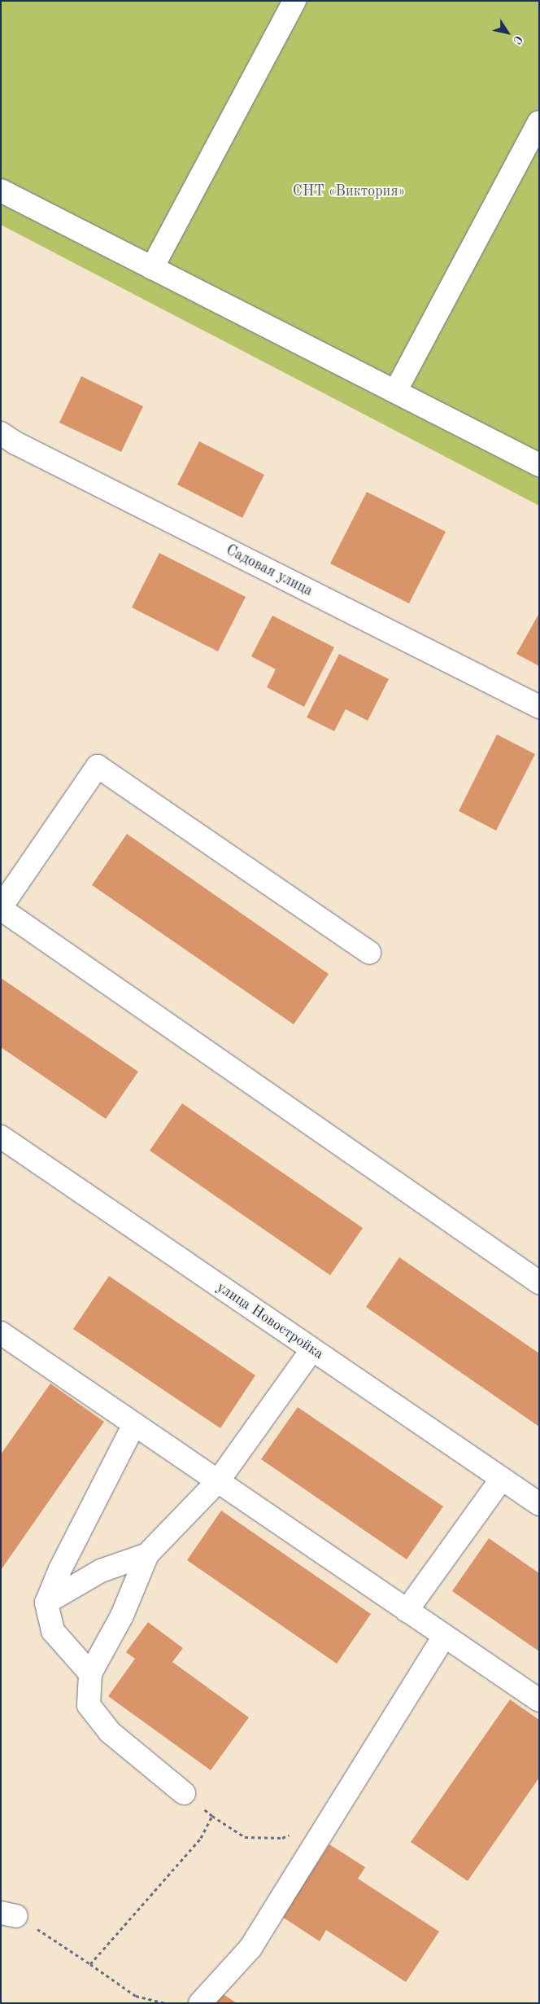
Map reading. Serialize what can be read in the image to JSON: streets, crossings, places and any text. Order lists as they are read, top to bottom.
{
  "streets": {
    "street": ["Садовая улица", "улица Новостройка"]
  },
  "parks": ["СНТ «Виктория»"],
  "north": "bottom right"
}
